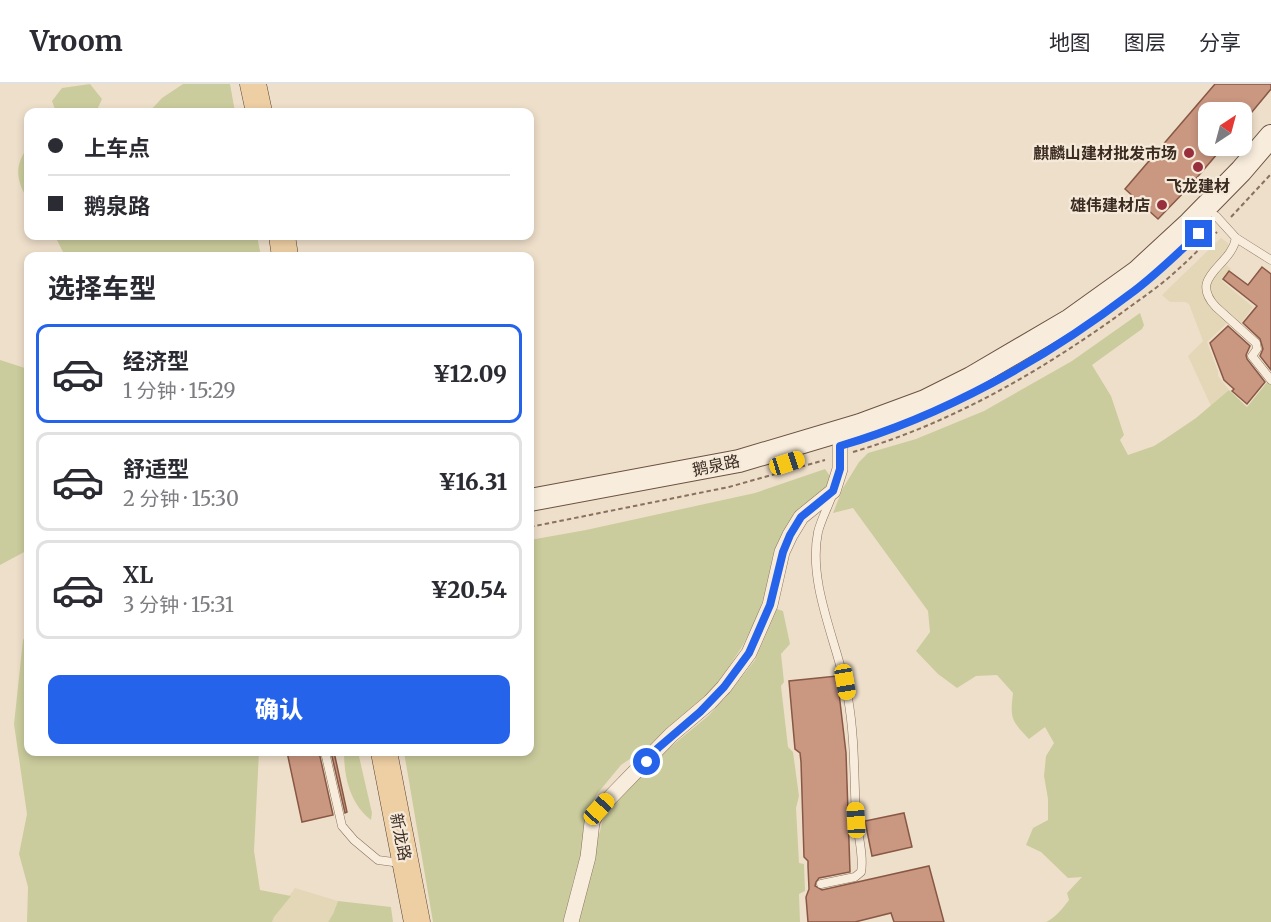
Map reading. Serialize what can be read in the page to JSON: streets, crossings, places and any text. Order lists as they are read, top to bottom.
{
  "streets": {
    "main road": ["鹅泉路", "新龙路"]
  },
  "places": ["麒麟山建材批发市场", "飞龙建材", "雄伟建材店"],
  "north": "top right",
  "page": {
    "header": "Vroom",
    "nav": ["地图", "图层", "分享"],
    "banner": ["上车点", "鹅泉路"],
    "heading": "选择车型",
    "list": [
      {
        "name": "经济型",
        "note": "1 分钟 · 15:29",
        "value": "¥12.09"
      },
      {
        "name": "舒适型",
        "note": "2 分钟 · 15:30",
        "value": "¥16.31"
      },
      {
        "name": "XL",
        "note": "3 分钟 · 15:31",
        "value": "¥20.54"
      }
    ],
    "buttons": "确认"
  }
}
